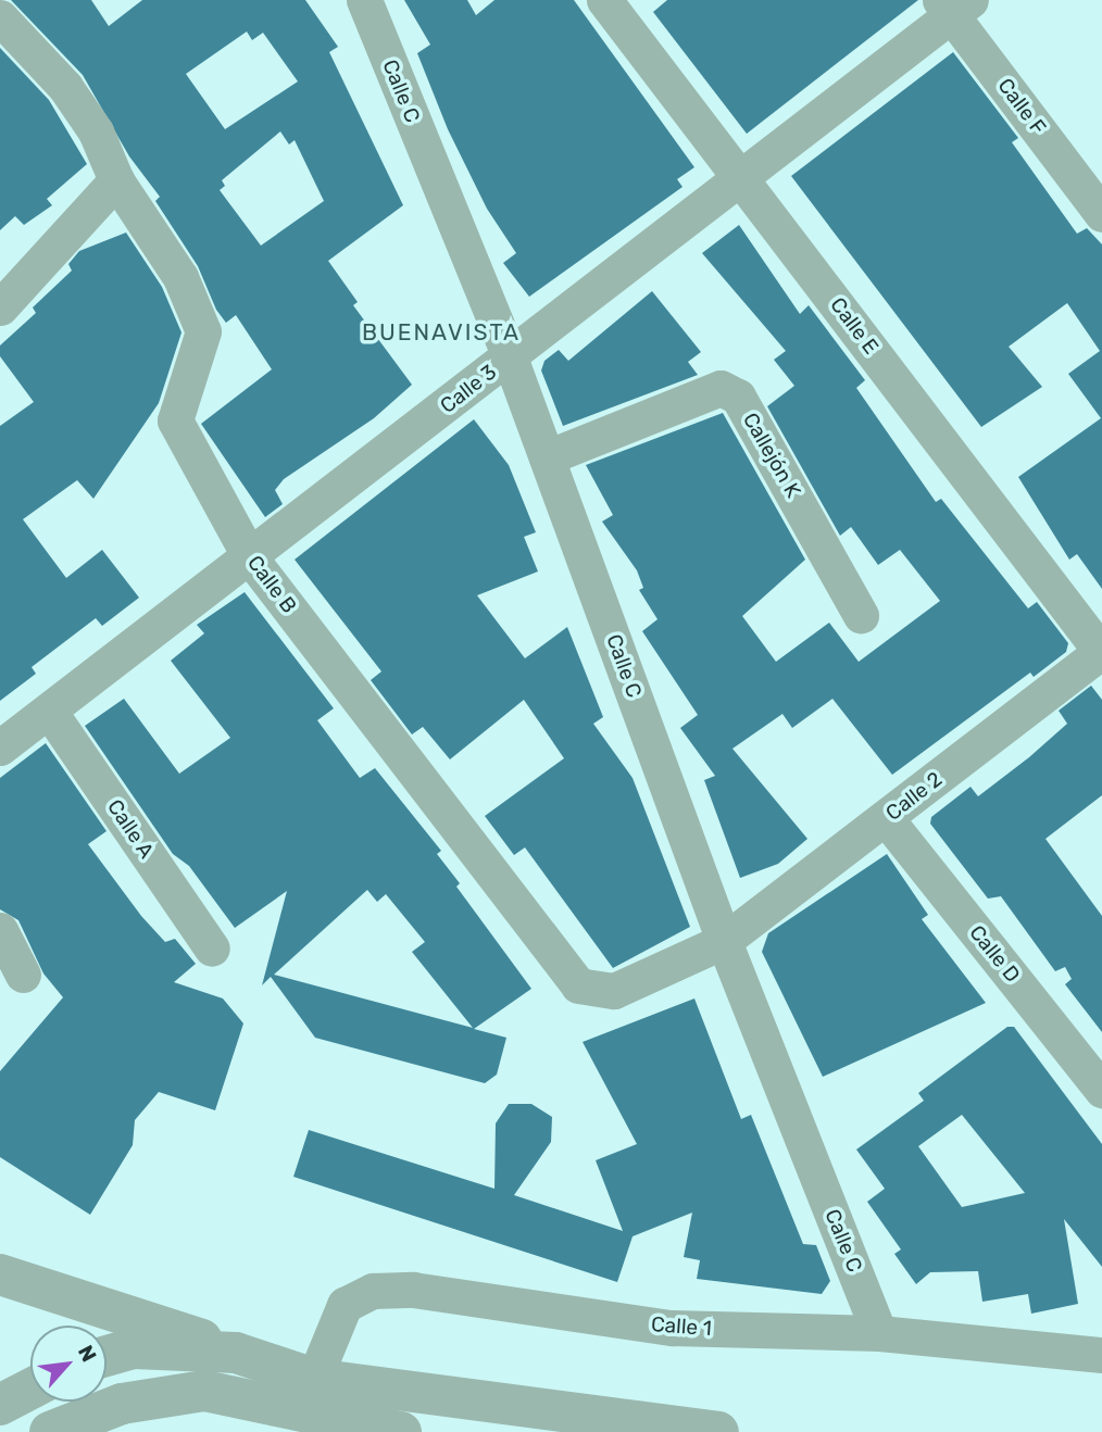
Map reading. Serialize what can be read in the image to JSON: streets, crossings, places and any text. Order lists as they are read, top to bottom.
{
  "streets": {
    "street": [
      "Calle C",
      "Calle F",
      "Calle E",
      "Calle 3",
      "Callejón K",
      "Calle B",
      "Calle 2",
      "Calle A",
      "Calle D",
      "Calle 1"
    ]
  },
  "crossings": [
    ["Calle C", "Calle 3"],
    ["Calle C", "Callejón K"],
    ["Calle C", "Calle B"],
    ["Calle C", "Calle 2"],
    ["Calle C", "Calle 1"],
    ["Calle F", "Calle 3"],
    ["Calle E", "Calle 3"],
    ["Calle E", "Calle 2"],
    ["Calle 3", "Calle B"],
    ["Calle 3", "Calle A"],
    ["Calle B", "Calle 2"],
    ["Calle 2", "Calle D"]
  ],
  "districts": ["BUENAVISTA"],
  "north": "top right"
}
